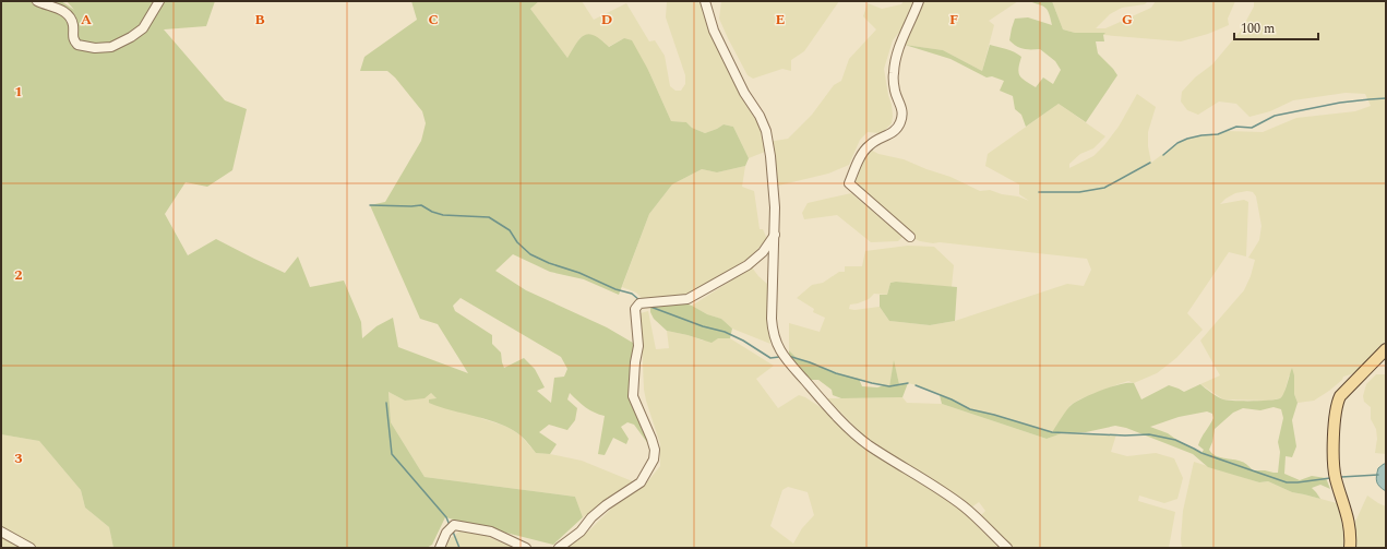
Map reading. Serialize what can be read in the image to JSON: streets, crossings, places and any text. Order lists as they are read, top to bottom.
{
  "scale_bar": "100 m",
  "grid": {
    "columns": [
      "A",
      "B",
      "C",
      "D",
      "E",
      "F",
      "G"
    ],
    "rows": ["1", "2", "3"]
  }
}
